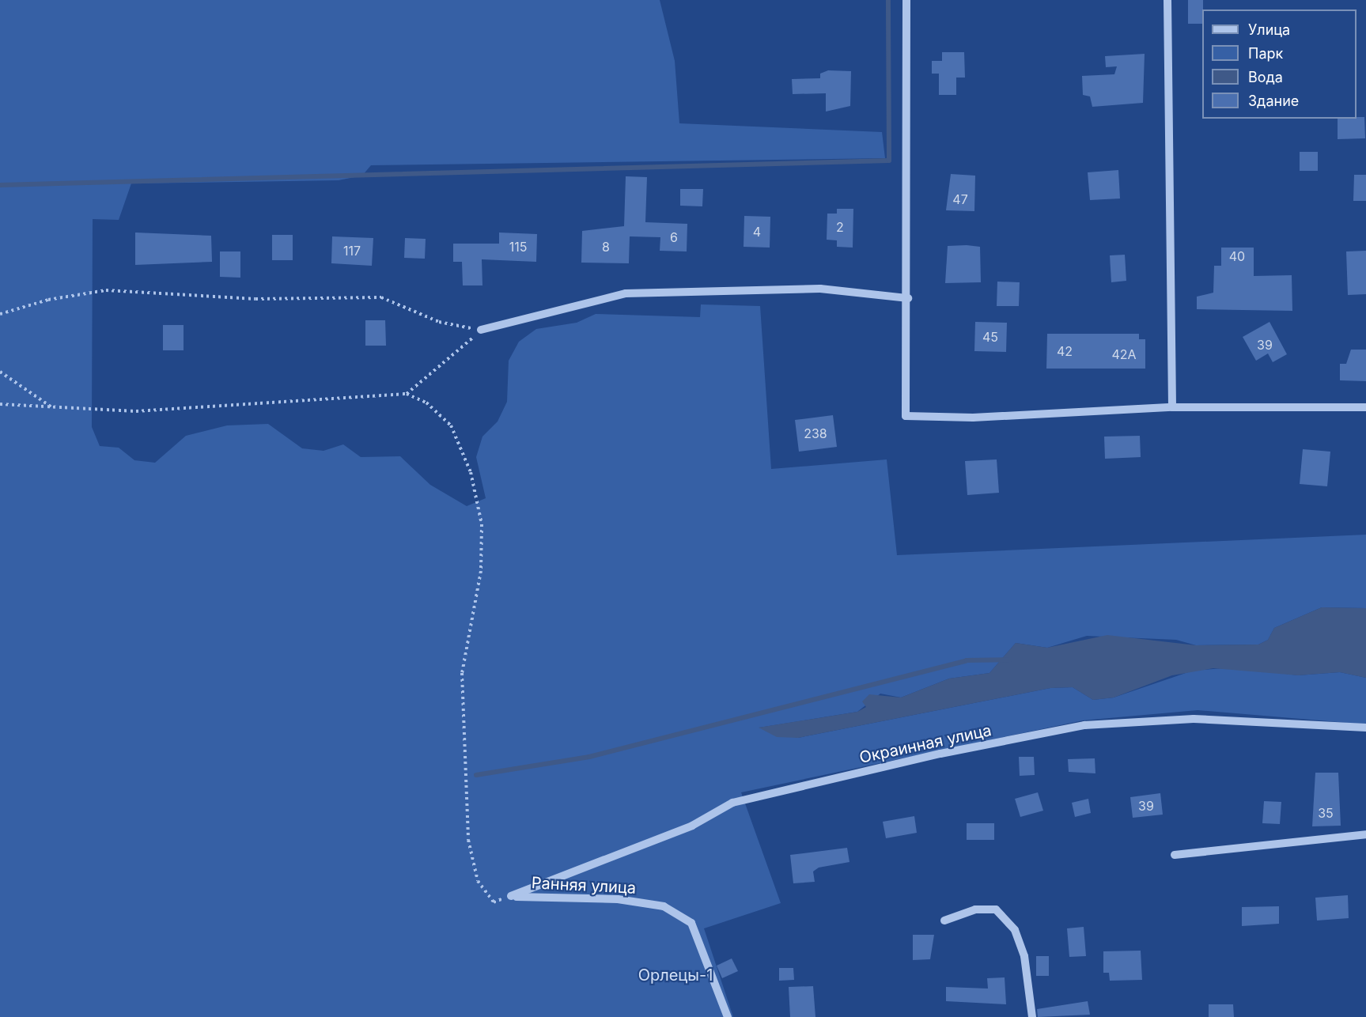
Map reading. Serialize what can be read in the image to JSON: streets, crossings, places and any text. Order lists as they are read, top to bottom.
{
  "streets": {
    "street": ["Окраинная улица", "Ранняя улица"]
  },
  "crossings": [
    ["Окраинная улица", "Ранняя улица"]
  ],
  "parks": ["Орлецы-1"],
  "house_numbers": [
    "47",
    "2",
    "4",
    "6",
    "115",
    "8",
    "117",
    "40",
    "45",
    "39",
    "42",
    "42А",
    "238",
    "39",
    "35"
  ],
  "legend": [
    "Улица",
    "Парк",
    "Вода",
    "Здание"
  ]
}
